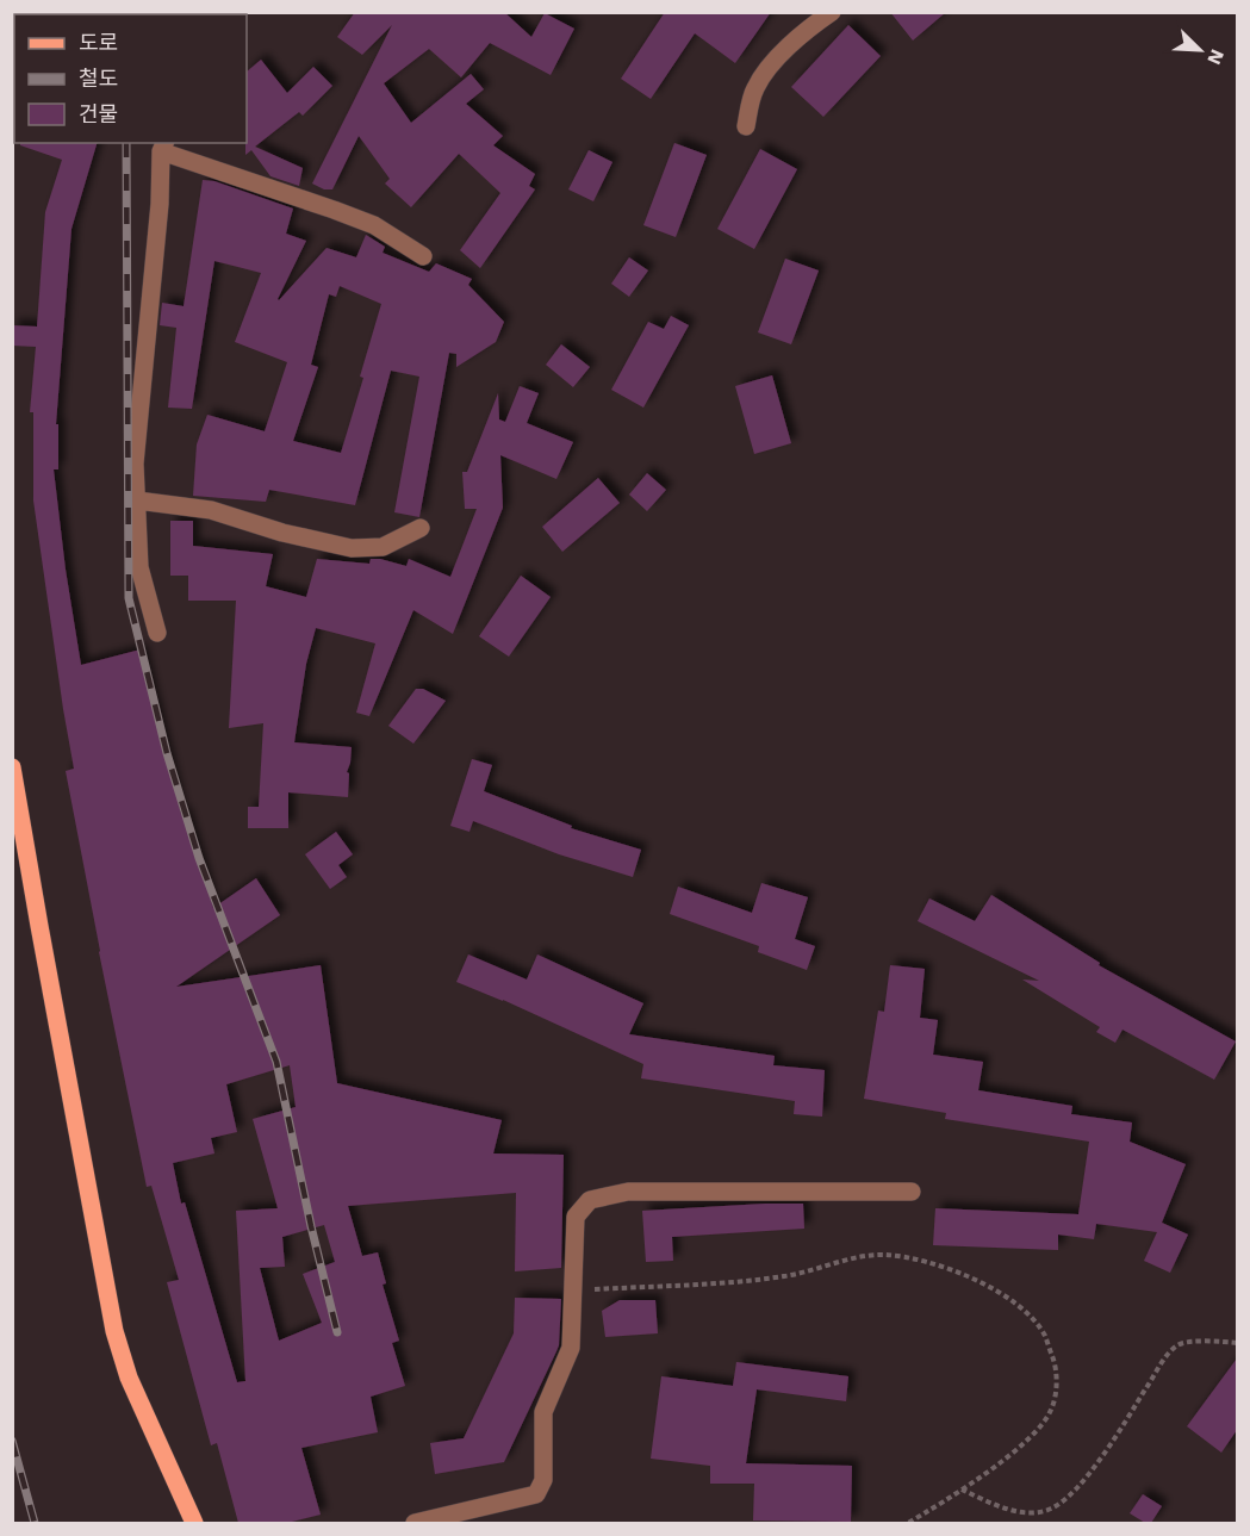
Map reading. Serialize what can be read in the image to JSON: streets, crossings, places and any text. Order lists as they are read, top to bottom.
{
  "legend": ["도로", "철도", "건물"],
  "north": "bottom right"
}
